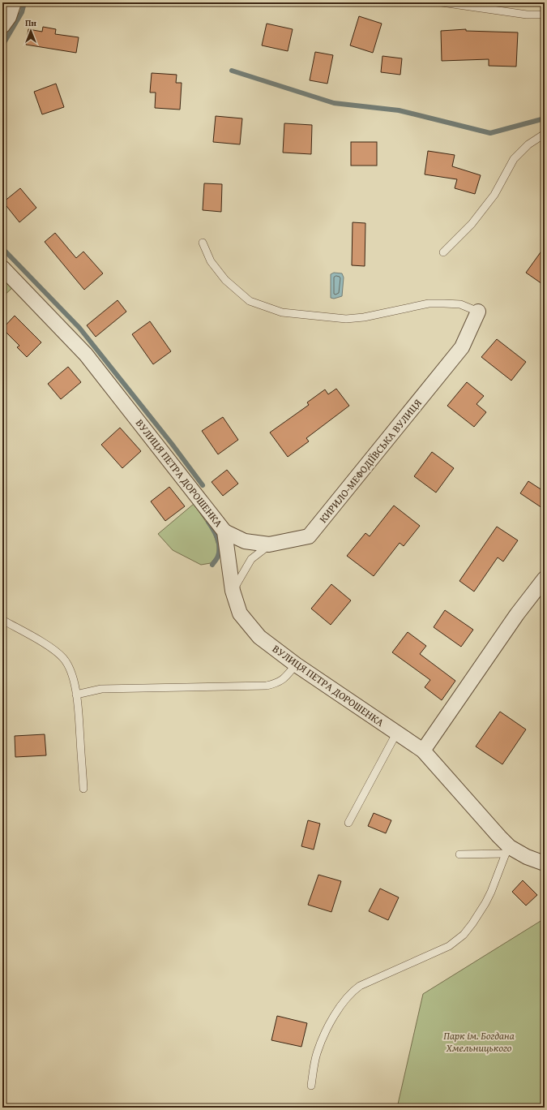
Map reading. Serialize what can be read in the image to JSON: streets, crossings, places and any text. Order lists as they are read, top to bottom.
{
  "streets": {
    "street": ["КИРИЛО-МЕФОДІЇВСЬКА ВУЛИЦЯ", "ВУЛИЦЯ ПЕТРА ДОРОШЕНКА"]
  },
  "crossings": [
    ["КИРИЛО-МЕФОДІЇВСЬКА ВУЛИЦЯ", "ВУЛИЦЯ ПЕТРА ДОРОШЕНКА"]
  ],
  "parks": ["Парк ім. Богдана Хмельницького"],
  "north": "top"
}
